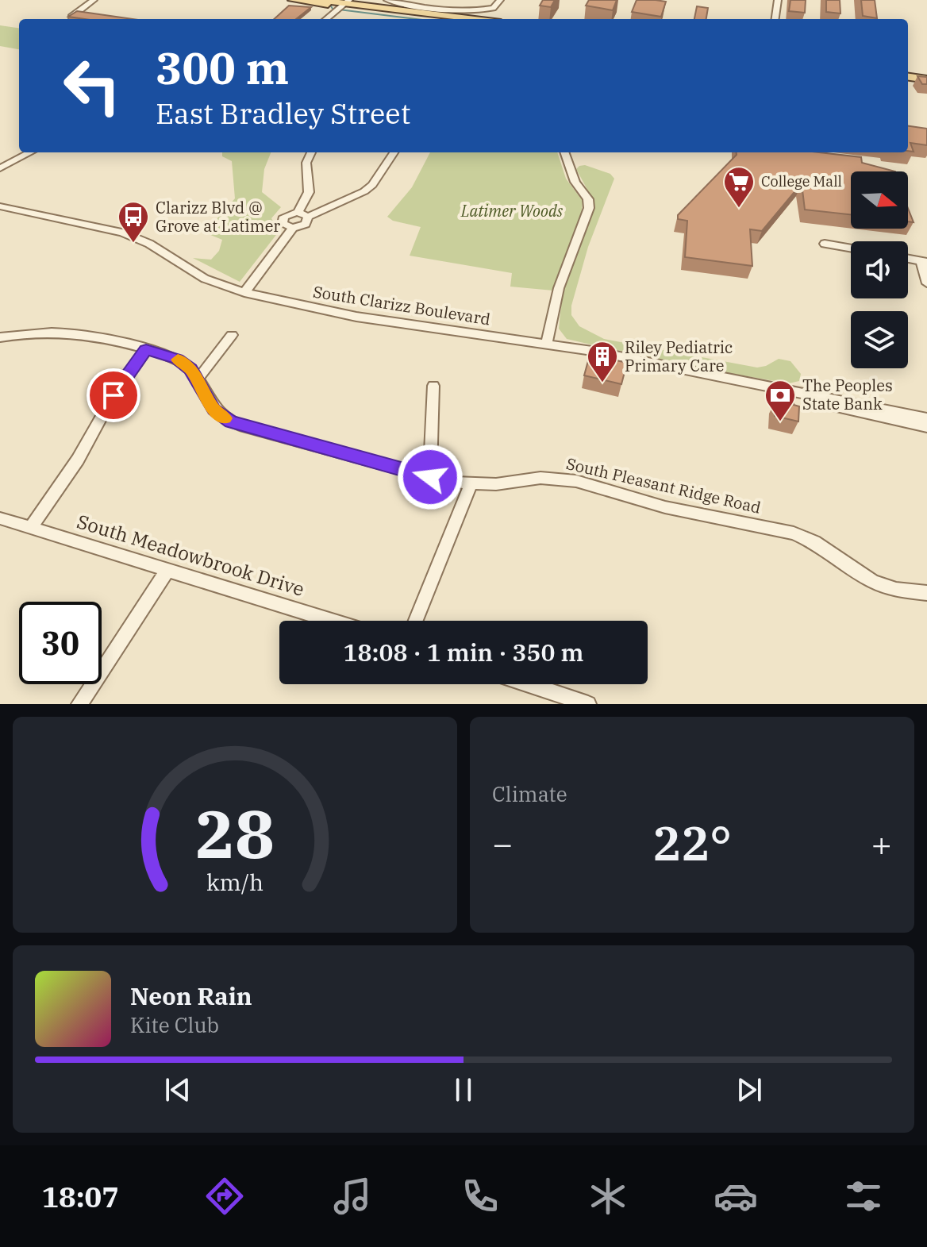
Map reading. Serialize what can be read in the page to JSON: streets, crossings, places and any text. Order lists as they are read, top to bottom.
{
  "streets": {
    "street": ["South Clarizz Boulevard", "South Pleasant Ridge Road", "South Meadowbrook Drive"]
  },
  "parks": ["Latimer Woods"],
  "places": {
    "supermarket": ["College Mall"],
    "bus stop": ["Clarizz Blvd @ Grove at Latimer"],
    "building": ["Riley Pediatric Primary Care"],
    "bank": ["The Peoples State Bank"]
  },
  "north": "right",
  "page": {
    "turn": ["300 m", "East Bradley Street"],
    "limit": "30",
    "trip": "18:08 · 1 min · 350 m",
    "tile": "Climate",
    "heat": ["−", "22°", "+"],
    "song": ["Neon Rain", "Kite Club"],
    "tabs": "18:07",
    "gauge": ["28", "km/h"]
  }
}
